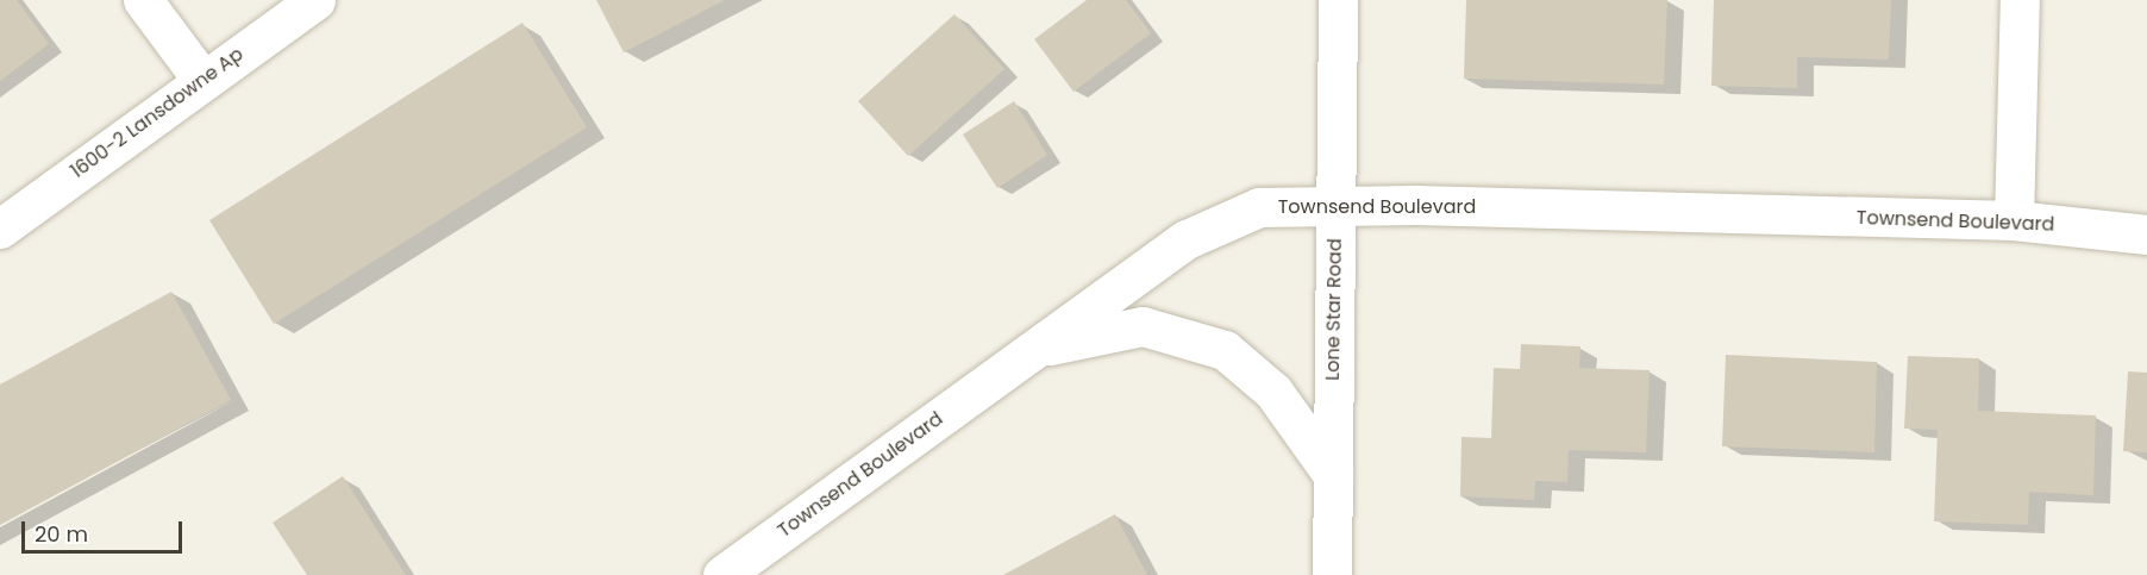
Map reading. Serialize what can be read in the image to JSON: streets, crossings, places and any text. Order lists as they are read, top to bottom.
{
  "streets": {
    "street": ["1600-2 Lansdowne Ap", "Townsend Boulevard", "Lone Star Road"]
  },
  "crossings": [
    ["Townsend Boulevard", "Lone Star Road"]
  ],
  "scale_bar": "20 m"
}
